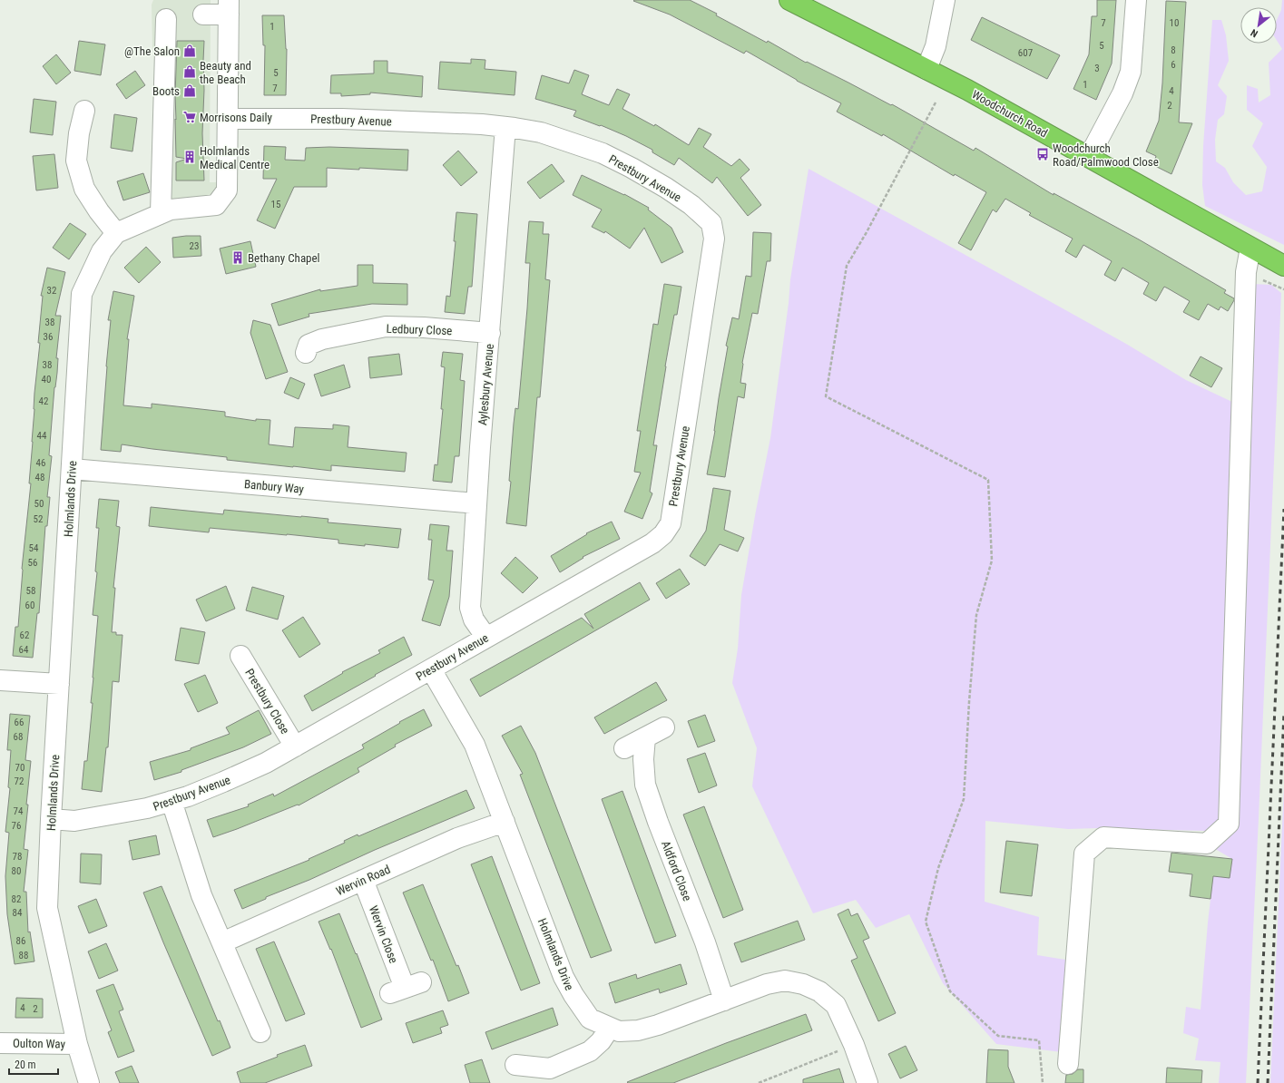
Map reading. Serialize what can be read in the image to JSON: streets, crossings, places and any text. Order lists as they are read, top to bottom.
{
  "streets": {
    "highway": ["Woodchurch Road"],
    "street": [
      "Prestbury Avenue",
      "Ledbury Close",
      "Aylesbury Avenue",
      "Banbury Way",
      "Holmlands Drive",
      "Prestbury Close",
      "Aldford Close",
      "Wervin Road",
      "Wervin Close",
      "Oulton Way"
    ]
  },
  "crossings": [
    ["Prestbury Avenue", "Aylesbury Avenue"],
    ["Prestbury Avenue", "Holmlands Drive"],
    ["Prestbury Avenue", "Prestbury Close"],
    ["Ledbury Close", "Aylesbury Avenue"],
    ["Aylesbury Avenue", "Banbury Way"],
    ["Banbury Way", "Holmlands Drive"],
    ["Holmlands Drive", "Aldford Close"],
    ["Holmlands Drive", "Wervin Road"],
    ["Holmlands Drive", "Oulton Way"],
    ["Wervin Road", "Wervin Close"]
  ],
  "places": {
    "shop": ["@The Salon", "Beauty and the Beach", "Boots"],
    "supermarket": ["Morrisons Daily"],
    "bus stop": ["Woodchurch Road/Palmwood Close"],
    "building": ["Holmlands Medical Centre", "Bethany Chapel"]
  },
  "house_numbers": [
    "7",
    "10",
    "1",
    "5",
    "8",
    "607",
    "6",
    "3",
    "5",
    "1",
    "7",
    "4",
    "2",
    "15",
    "23",
    "32",
    "38",
    "36",
    "38",
    "40",
    "42",
    "44",
    "46",
    "48",
    "50",
    "52",
    "54",
    "56",
    "58",
    "60",
    "62",
    "64",
    "66",
    "68",
    "70",
    "72",
    "74",
    "76",
    "78",
    "80",
    "82",
    "84",
    "86",
    "88",
    "4",
    "2"
  ],
  "scale_bar": "20 m",
  "north": "bottom left"
}
